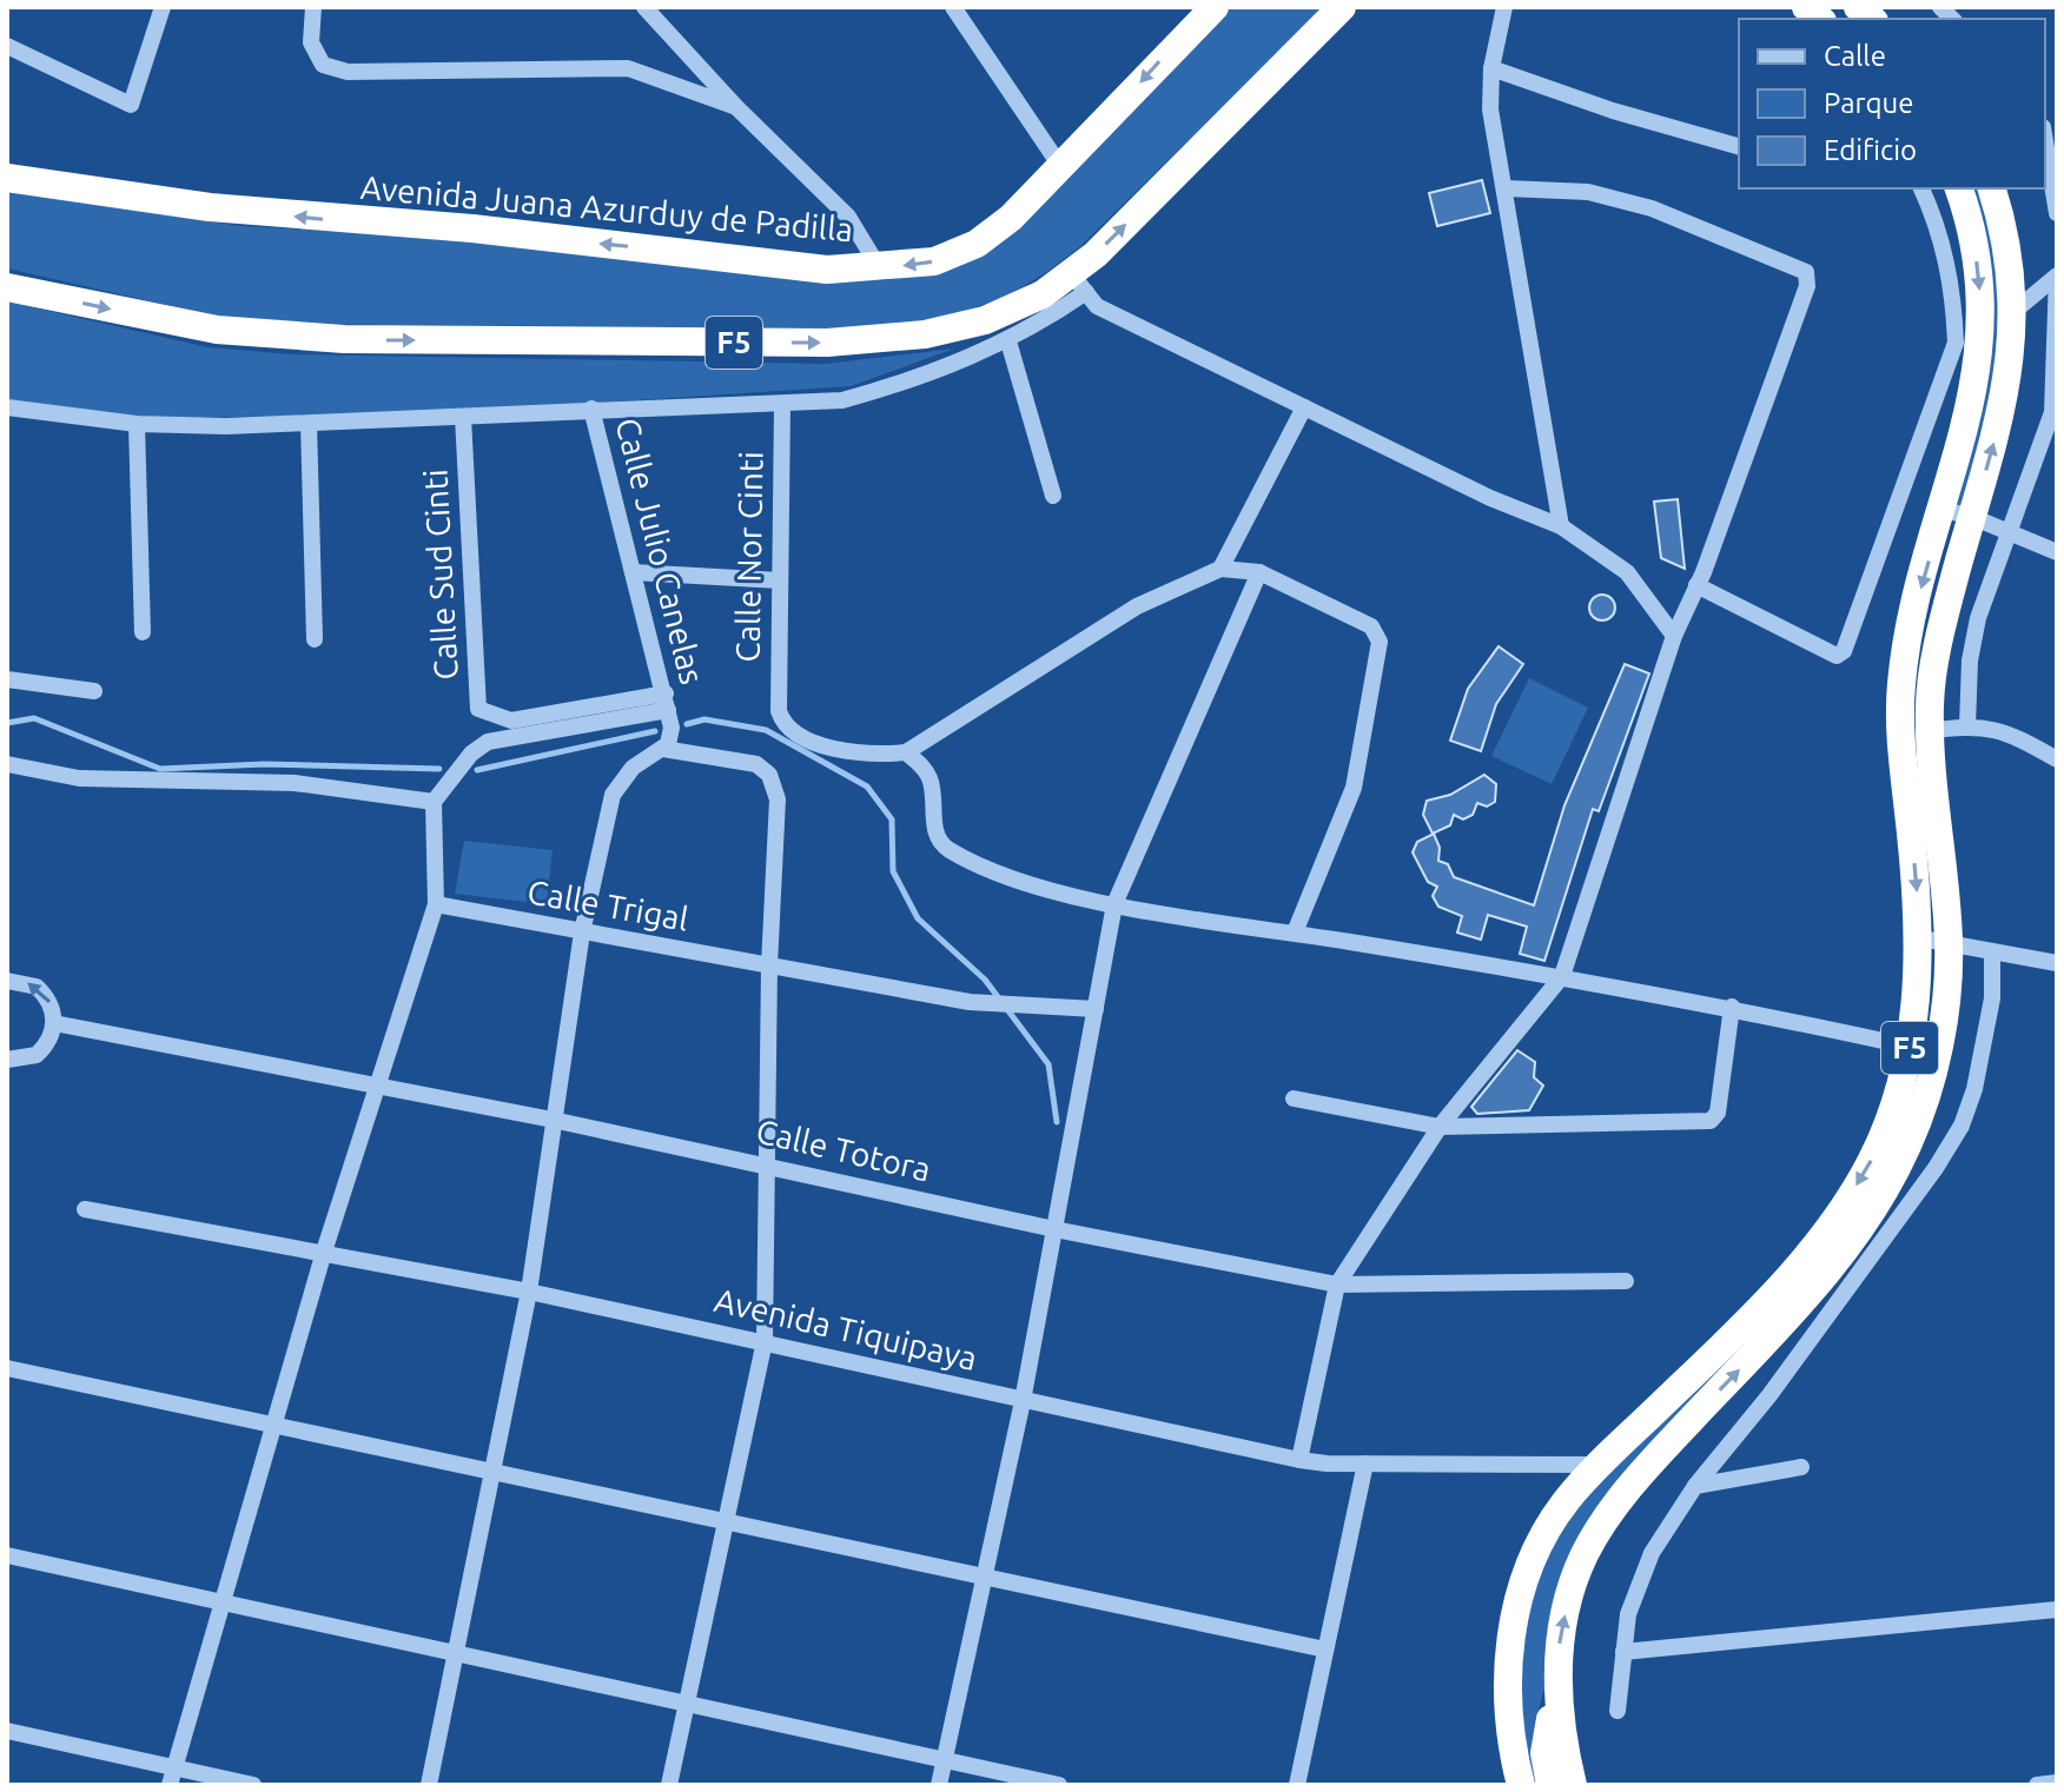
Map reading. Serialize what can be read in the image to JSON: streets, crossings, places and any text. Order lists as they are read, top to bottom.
{
  "streets": {
    "highway": ["Avenida Juana Azurduy de Padilla", "F5"],
    "street": [
      "Calle Julio Canelas",
      "Calle Nor Cinti",
      "Calle Sud Cinti",
      "Calle Trigal",
      "Calle Totora",
      "Avenida Tiquipaya"
    ]
  },
  "crossings": [
    ["F5", "Avenida Tiquipaya"],
    ["Calle Julio Canelas", "Calle Sud Cinti"]
  ],
  "legend": ["Calle", "Parque", "Edificio"]
}
